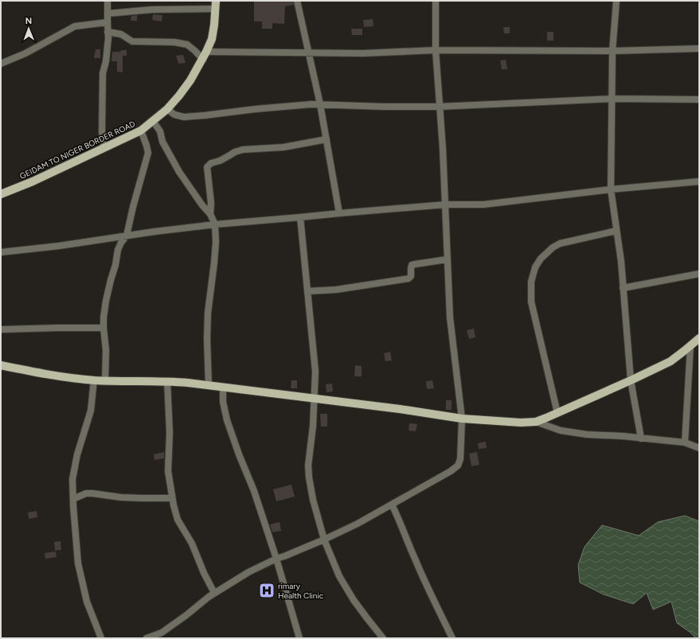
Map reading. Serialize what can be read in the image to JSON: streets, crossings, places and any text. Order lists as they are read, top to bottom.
{
  "streets": {
    "main road": ["GEIDAM TO NIGER BORDER ROAD"]
  },
  "places": {
    "hospital": ["rimary Health Clinic"]
  },
  "north": "top"
}
